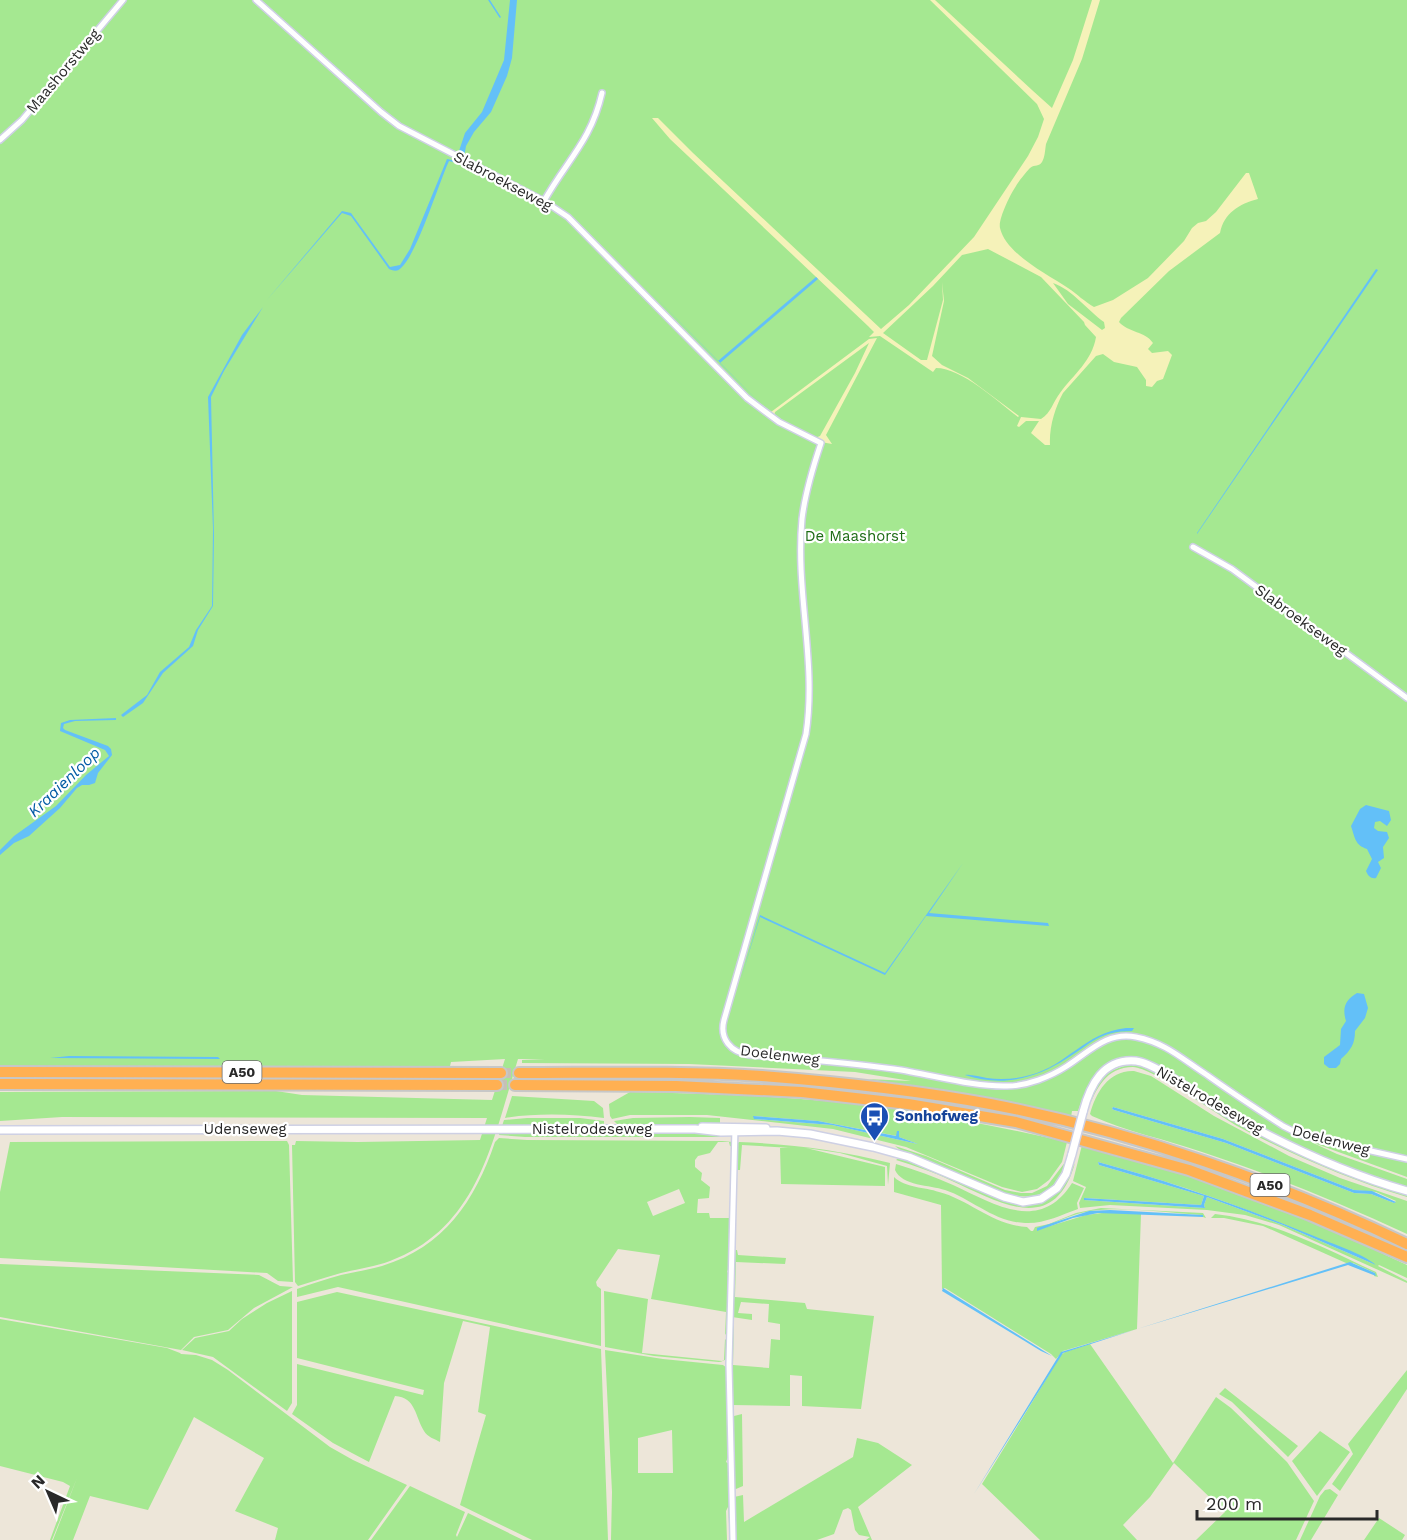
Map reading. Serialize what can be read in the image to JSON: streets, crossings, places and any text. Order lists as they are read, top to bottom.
{
  "streets": {
    "highway": ["A50"],
    "street": [
      "Maashorstweg",
      "Slabroekseweg",
      "Doelenweg",
      "Nistelrodeseweg",
      "Udenseweg"
    ]
  },
  "crossings": [
    ["Slabroekseweg", "Doelenweg"],
    ["Nistelrodeseweg", "Udenseweg"]
  ],
  "water": ["Kraaienloop"],
  "parks": ["De Maashorst"],
  "places": {
    "bus stop": ["Sonhofweg"]
  },
  "scale_bar": "200 m",
  "north": "top left"
}
